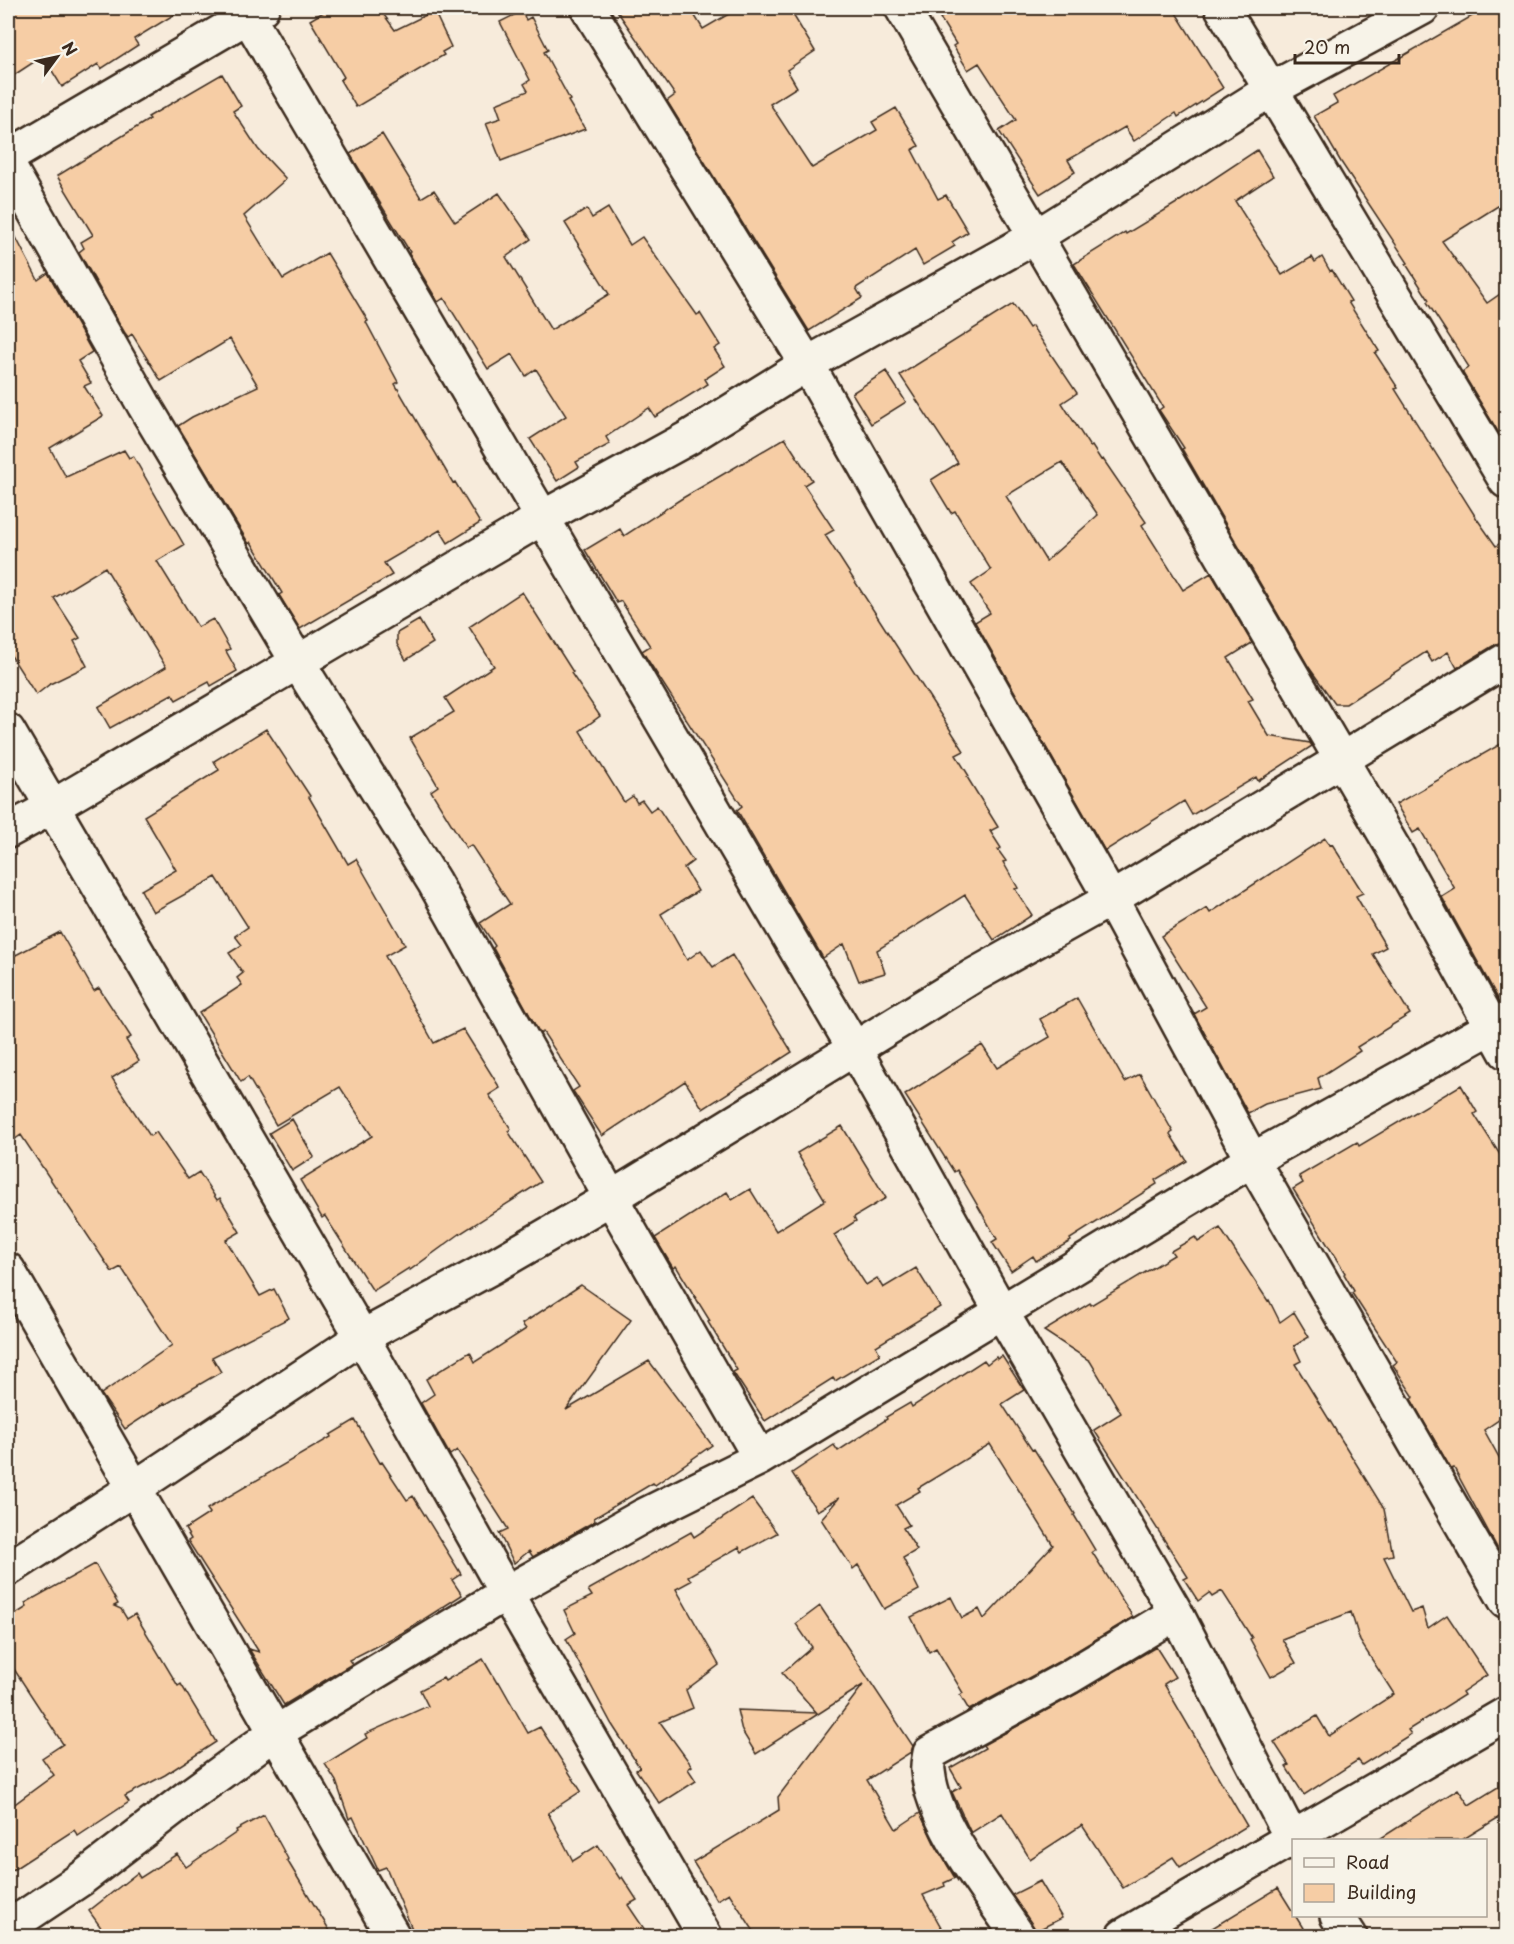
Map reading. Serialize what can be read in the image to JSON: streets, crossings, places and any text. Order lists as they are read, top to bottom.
{
  "legend": ["Road", "Building"],
  "scale_bar": "20 m",
  "north": "top right"
}
